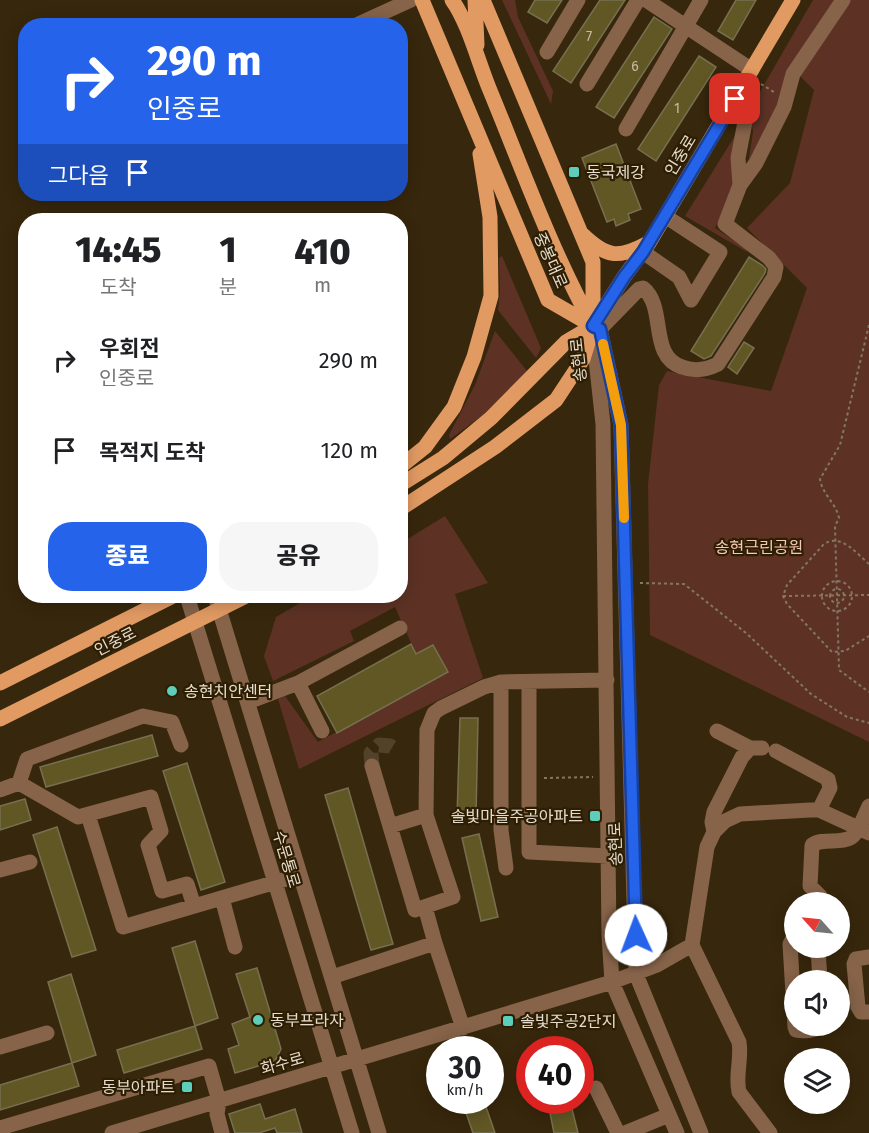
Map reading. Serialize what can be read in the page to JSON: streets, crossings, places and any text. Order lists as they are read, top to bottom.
{
  "streets": {
    "main road": ["인중로", "중봉대로"],
    "street": ["송현로", "수문통로", "화수로"]
  },
  "crossings": [
    ["인중로", "중봉대로"],
    ["인중로", "송현로"],
    ["인중로", "수문통로"],
    ["중봉대로", "송현로"],
    ["송현로", "화수로"],
    ["수문통로", "화수로"]
  ],
  "parks": ["송현근린공원"],
  "places": {
    "transit": [
      "동국제강",
      "솔빛마을주공아파트",
      "솔빛주공2단지",
      "동부아파트"
    ],
    "other": ["송현치안센터", "동부프라자"]
  },
  "house_numbers": ["7", "6", "1"],
  "north": "top left",
  "page": {
    "turn": ["290 m", "인중로"],
    "then": "그다음",
    "eta": [
      "14:45",
      "도착",
      "1",
      "분",
      "410",
      "m"
    ],
    "list": [
      {
        "name": "우회전",
        "note": "인중로",
        "value": "290 m"
      },
      {
        "name": "목적지 도착",
        "value": "120 m"
      }
    ],
    "buttons": ["종료", "공유"],
    "speed": "30 km/h",
    "limit": "40"
  }
}
